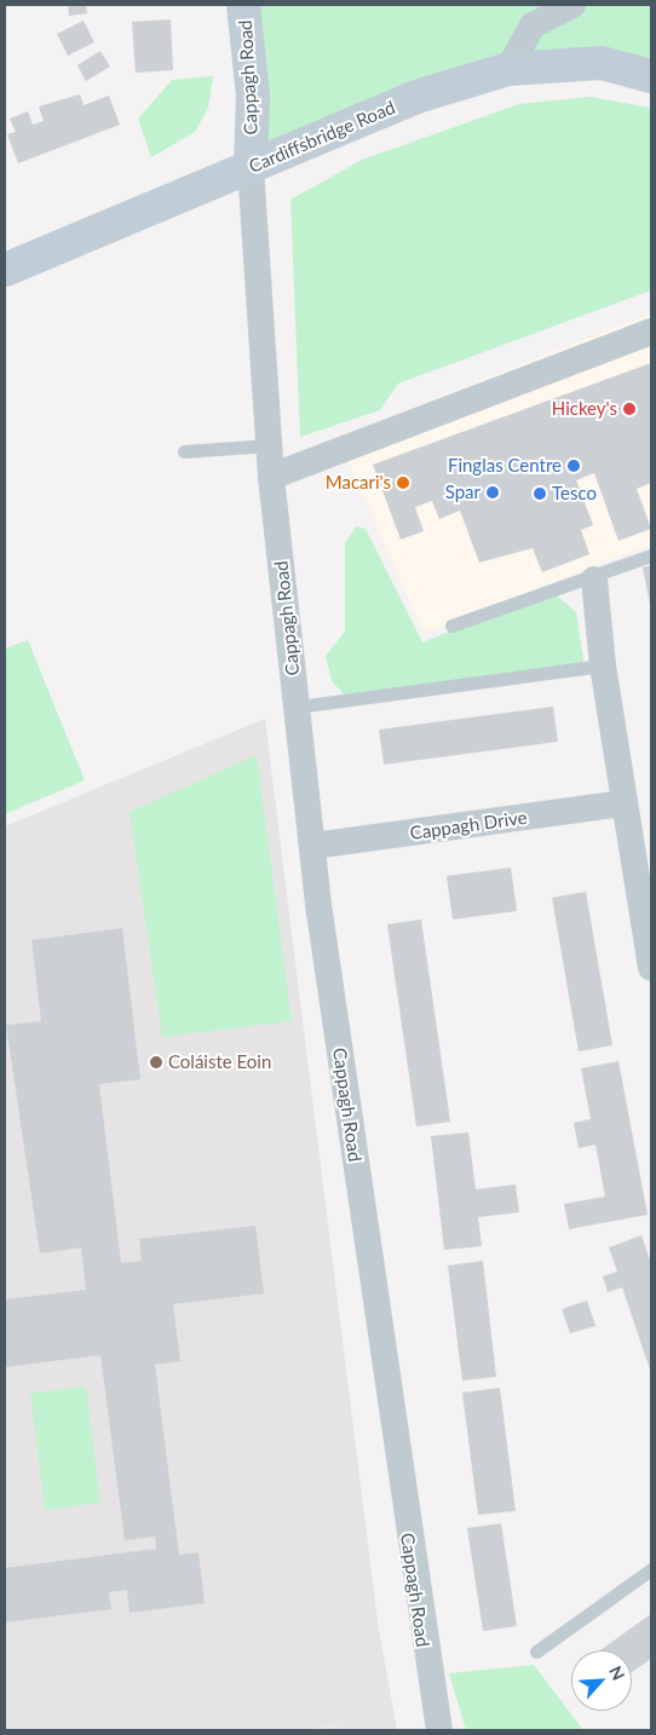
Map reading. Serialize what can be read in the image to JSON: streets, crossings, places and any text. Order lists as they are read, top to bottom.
{
  "streets": {
    "main road": ["Cappagh Road", "Cardiffsbridge Road"],
    "street": ["Cappagh Drive"]
  },
  "crossings": [
    ["Cappagh Road", "Cardiffsbridge Road"],
    ["Cappagh Road", "Cappagh Drive"]
  ],
  "places": [
    "Hickey's",
    "Finglas Centre",
    "Macari's",
    "Spar",
    "Tesco",
    "Coláiste Eoin"
  ],
  "north": "top right"
}
